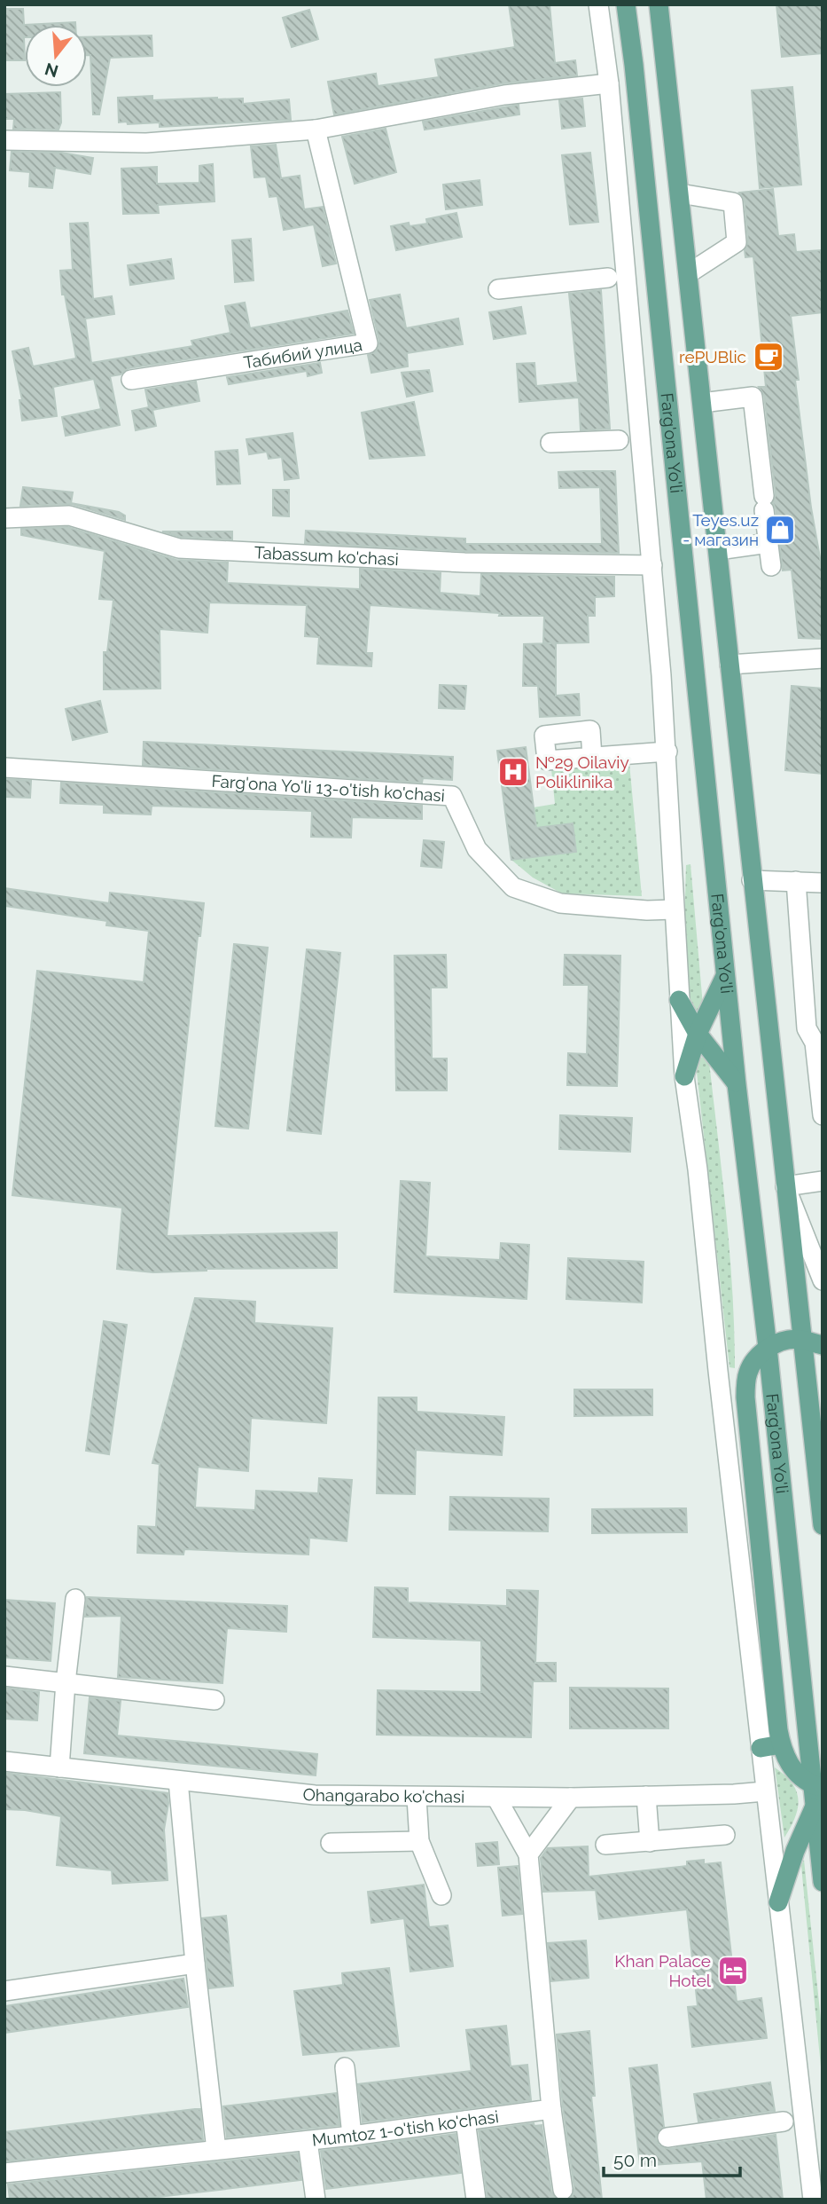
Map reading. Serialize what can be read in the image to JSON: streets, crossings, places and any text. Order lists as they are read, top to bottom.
{
  "streets": {
    "main road": ["Farg'ona Yo'li"],
    "street": [
      "Табибий улица",
      "Tabassum ko'chasi",
      "Farg'ona Yo'li 13-o'tish ko'chasi",
      "Ohangarabo ko'chasi",
      "Mumtoz 1-o'tish ko'chasi"
    ]
  },
  "places": {
    "cafe": ["rePUBlic"],
    "shop": ["Teyes.uz - магазин"],
    "hospital": ["№29 Oilaviy Poliklinika"],
    "hotel": ["Khan Palace Hotel"]
  },
  "scale_bar": "50 m",
  "north": "bottom"
}
